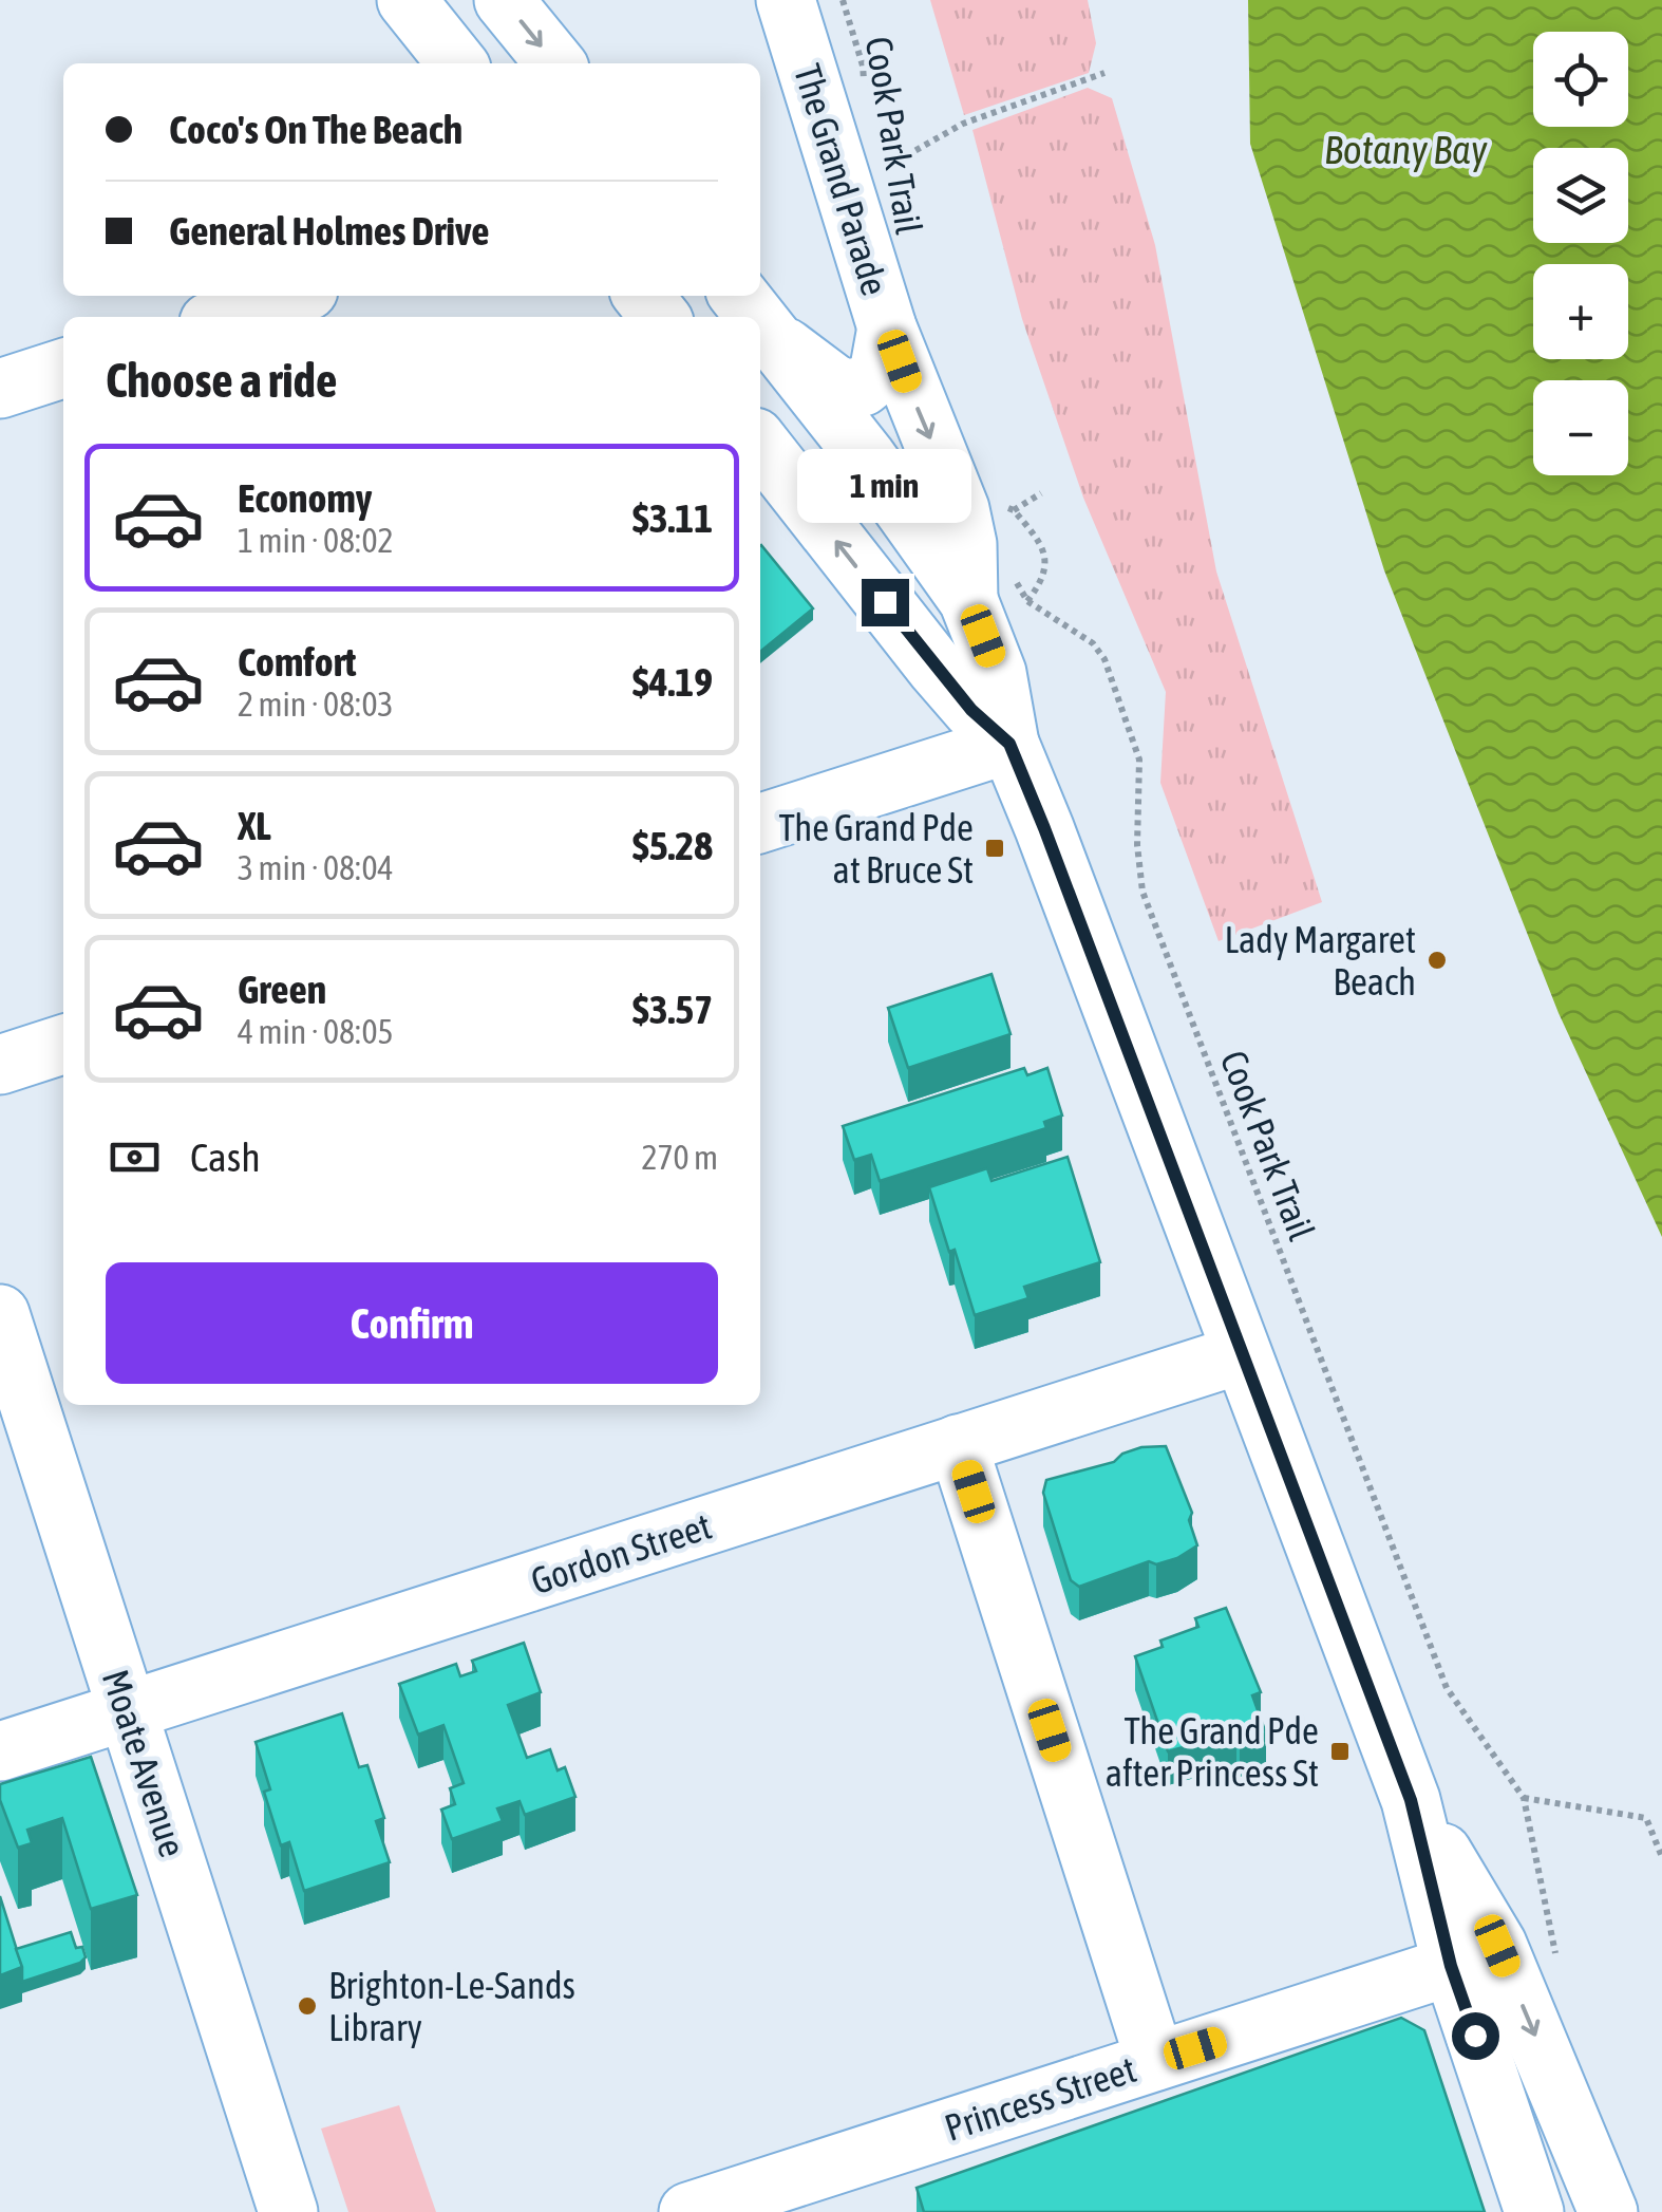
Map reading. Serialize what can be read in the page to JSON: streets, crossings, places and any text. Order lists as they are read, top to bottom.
{
  "streets": {
    "main road": [
      "The Grand Parade",
      "Gordon Street",
      "Moate Avenue",
      "Princess Street"
    ],
    "path": ["Cook Park Trail"]
  },
  "crossings": [
    ["Cook Park Trail", "The Grand Parade"],
    ["Gordon Street", "Moate Avenue"]
  ],
  "water": ["Botany Bay"],
  "places": {
    "transit": ["The Grand Pde at Bruce St", "The Grand Pde after Princess St"],
    "other": ["Lady Margaret Beach", "Brighton-Le-Sands Library"]
  },
  "page": {
    "map_buttons": ["+", "−"],
    "banner": ["Coco's On The Beach", "General Holmes Drive"],
    "heading": "Choose a ride",
    "list": [
      {
        "name": "Economy",
        "note": "1 min · 08:02",
        "value": "$3.11"
      },
      {
        "name": "Comfort",
        "note": "2 min · 08:03",
        "value": "$4.19"
      },
      {
        "name": "XL",
        "note": "3 min · 08:04",
        "value": "$5.28"
      },
      {
        "name": "Green",
        "note": "4 min · 08:05",
        "value": "$3.57"
      }
    ],
    "bubble": "1 min",
    "pay": ["Cash", "270 m"],
    "buttons": "Confirm"
  }
}
